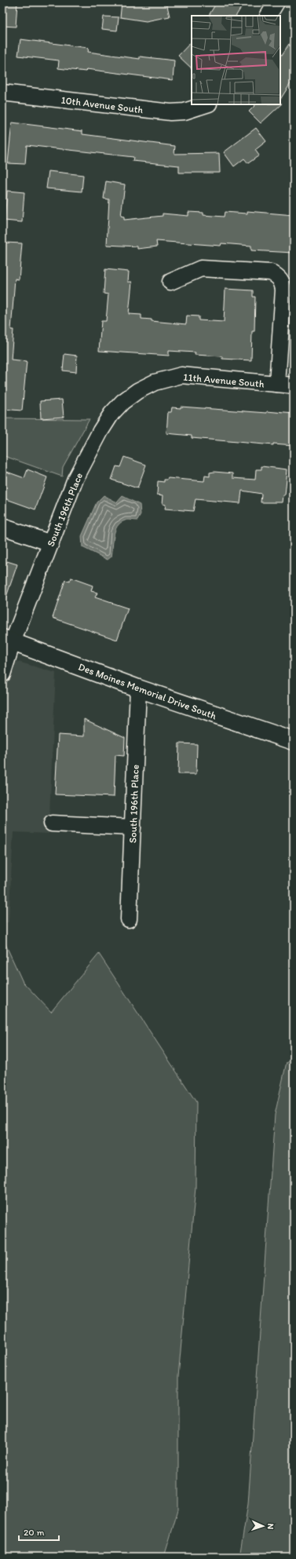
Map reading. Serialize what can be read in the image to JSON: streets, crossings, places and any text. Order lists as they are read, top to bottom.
{
  "streets": {
    "main road": ["Des Moines Memorial Drive South"],
    "street": ["10th Avenue South", "11th Avenue South", "South 196th Place"]
  },
  "crossings": [
    ["11th Avenue South", "South 196th Place"],
    ["South 196th Place", "Des Moines Memorial Drive South"]
  ],
  "scale_bar": "20 m",
  "north": "right"
}
